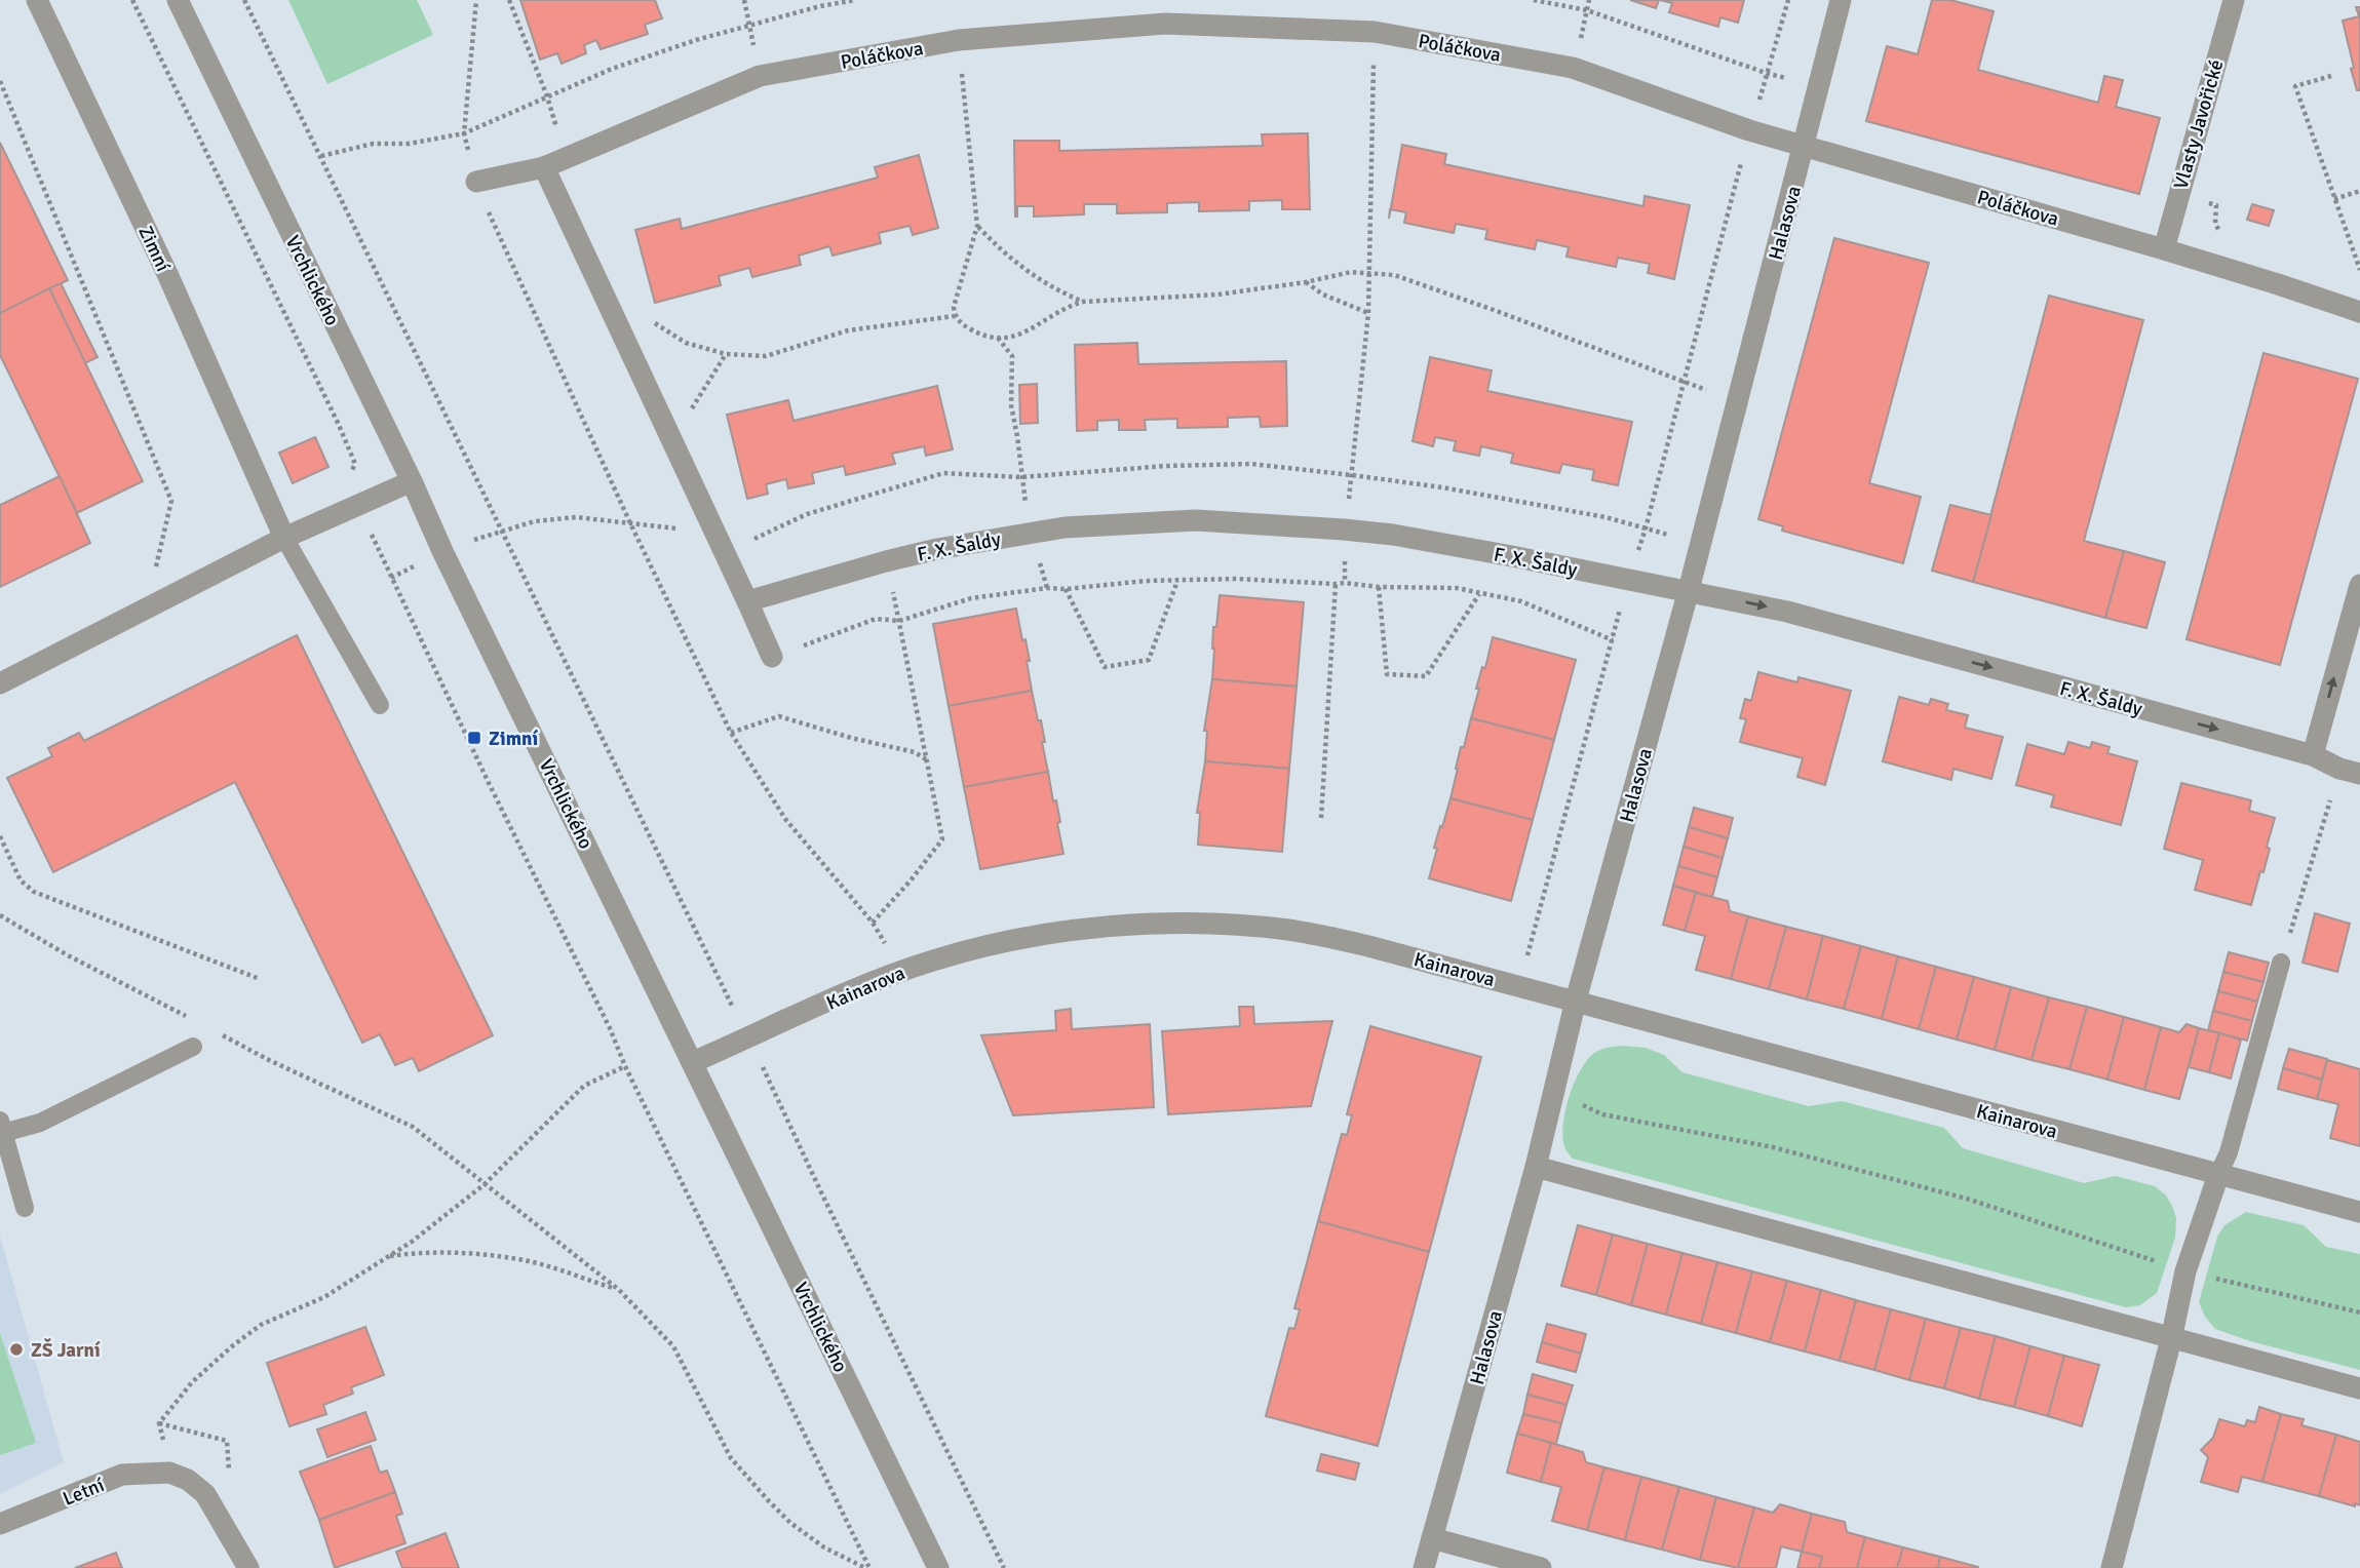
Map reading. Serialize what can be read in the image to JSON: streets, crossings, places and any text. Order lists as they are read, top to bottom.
{
  "streets": {
    "street": [
      "Poláčkova",
      "Vlasty Javořické",
      "Halasova",
      "Zimní",
      "Vrchlického",
      "F. X. Šaldy",
      "Kainarova",
      "Letní"
    ]
  },
  "crossings": [
    ["Poláčkova", "Vlasty Javořické"],
    ["Poláčkova", "Halasova"],
    ["Halasova", "F. X. Šaldy"],
    ["Halasova", "Kainarova"],
    ["Vrchlického", "Kainarova"]
  ],
  "one_way": ["F. X. Šaldy"],
  "places": {
    "transit": ["Zimní"],
    "other": ["ZŠ Jarní"]
  }
}
